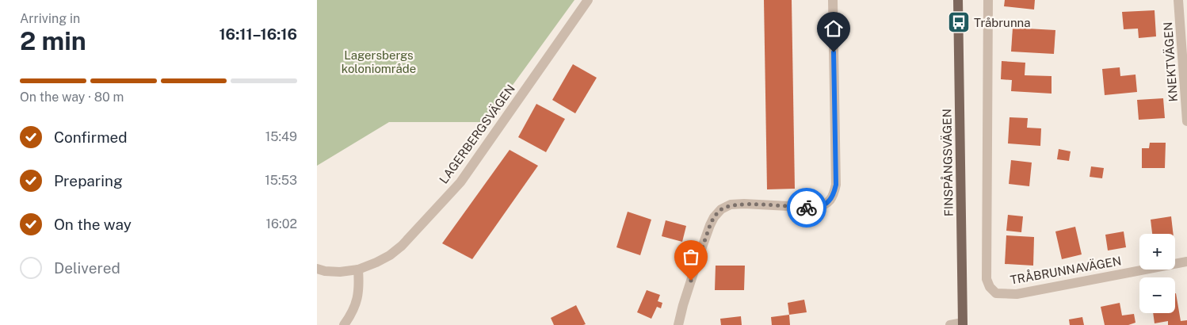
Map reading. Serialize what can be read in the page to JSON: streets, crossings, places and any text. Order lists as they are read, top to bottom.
{
  "streets": {
    "main road": ["FINSPÅNGSVÄGEN"],
    "street": ["KNEKTVÄGEN", "LAGERBERGSVÄGEN", "TRÅBRUNNAVÄGEN"]
  },
  "parks": ["Lagersbergs koloniområde"],
  "places": {
    "bus stop": ["Tråbrunna"]
  },
  "page": {
    "heading": ["2 min", "Arriving in", "16:11–16:16"],
    "bar": "On the way · 80 m",
    "list": [
      ["Confirmed", "15:49"],
      ["Preparing", "15:53"],
      ["On the way", "16:02"],
      "Delivered"
    ],
    "map_buttons": ["+", "−"]
  }
}
